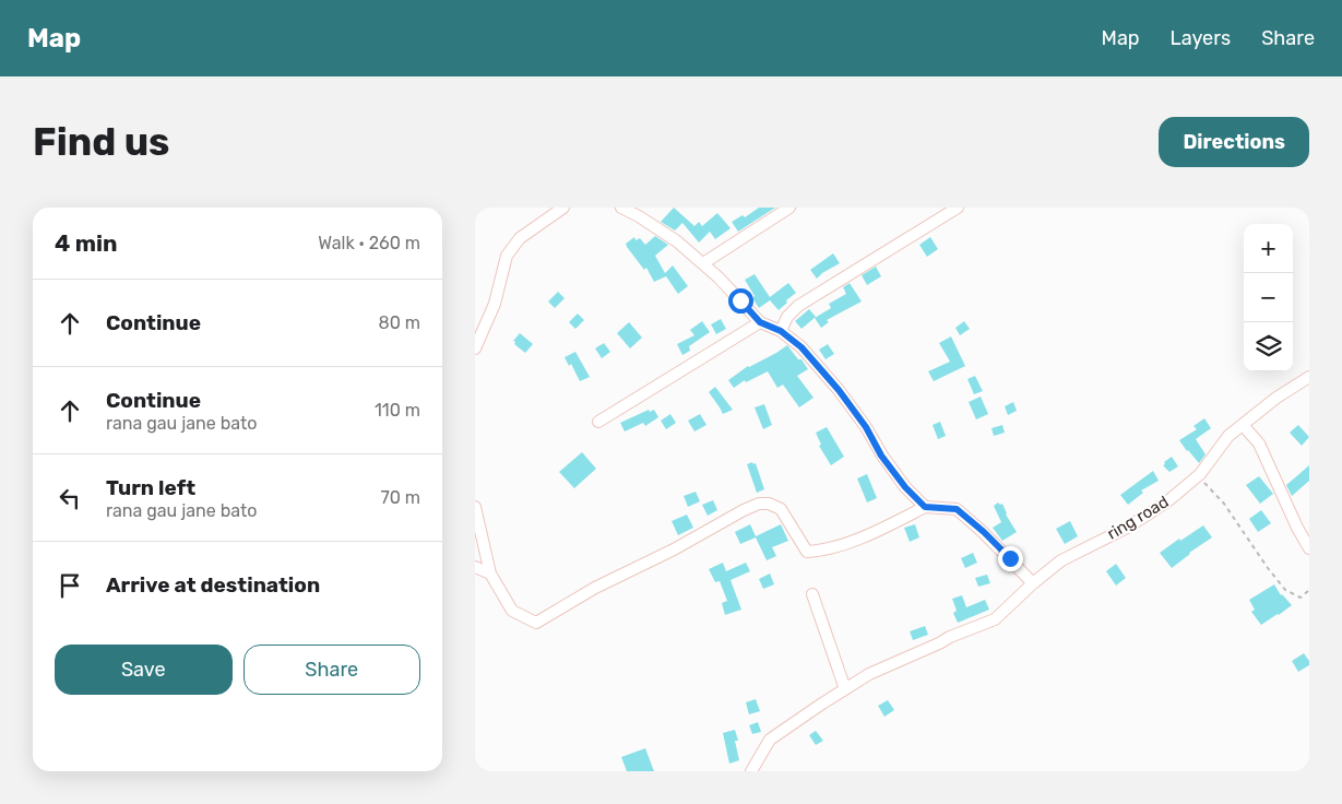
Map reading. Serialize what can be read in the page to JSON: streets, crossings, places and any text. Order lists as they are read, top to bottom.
{
  "streets": {
    "street": ["ring road"]
  },
  "page": {
    "header": "Map",
    "nav": ["Map", "Layers", "Share"],
    "buttons": [
      "Directions",
      ["Save", "Share"]
    ],
    "title": "Find us",
    "heading": ["4 min", "Walk · 260 m"],
    "map_buttons": ["+", "−"],
    "list": [
      ["Continue", "80 m"],
      ["Continue", "rana gau jane bato", "110 m"],
      ["Turn left", "rana gau jane bato", "70 m"],
      "Arrive at destination"
    ]
  }
}
